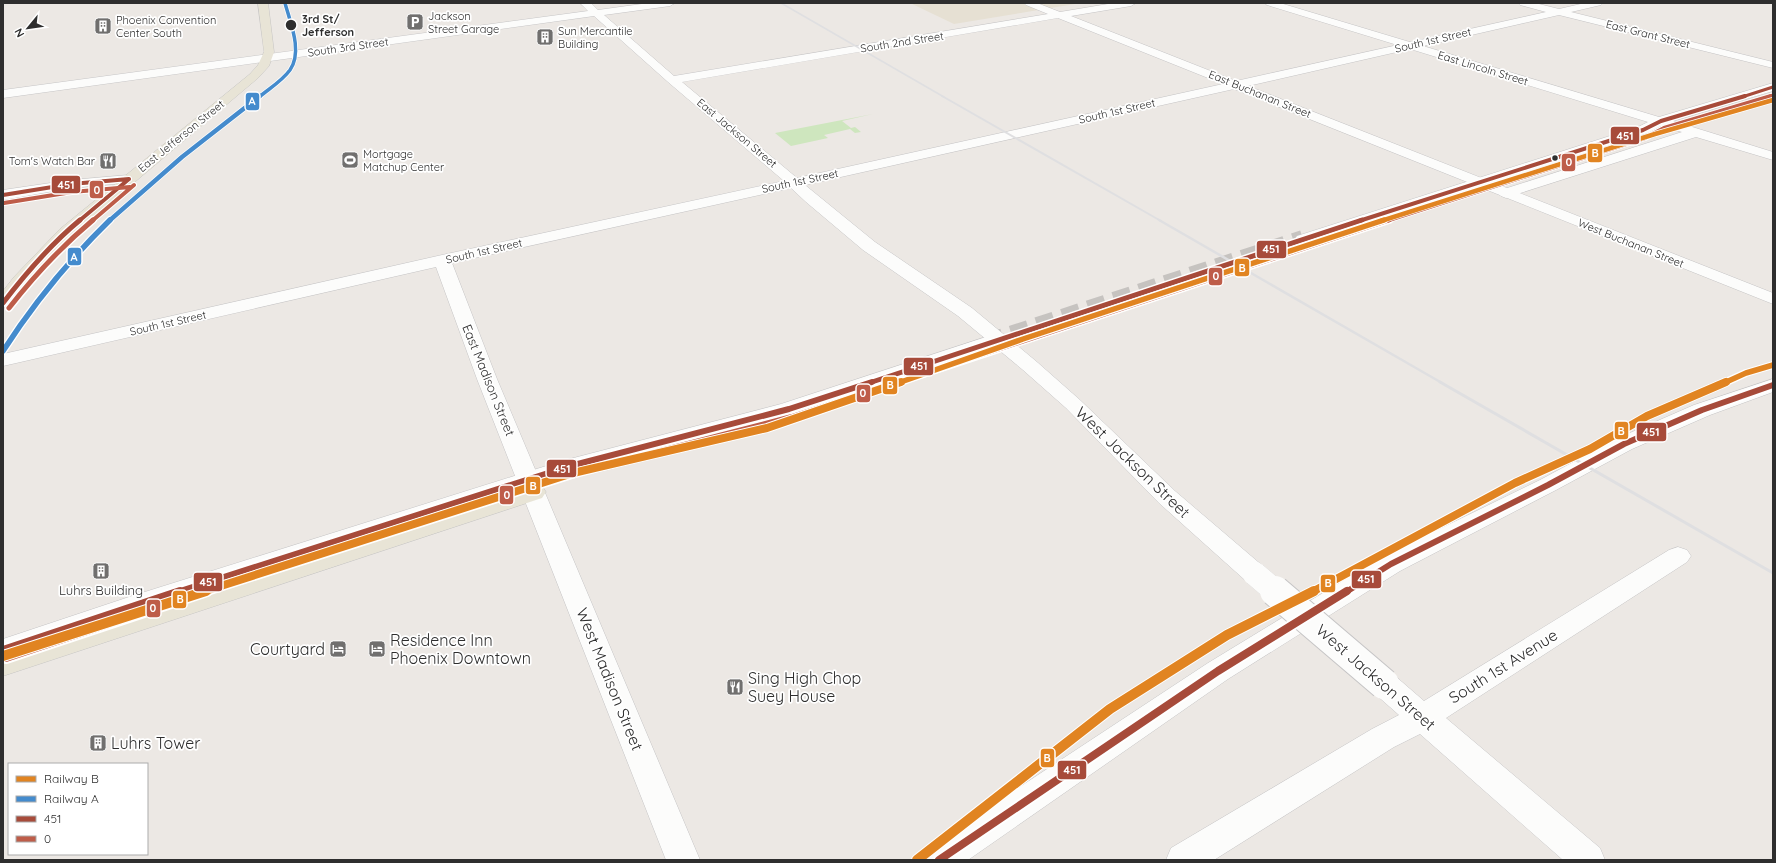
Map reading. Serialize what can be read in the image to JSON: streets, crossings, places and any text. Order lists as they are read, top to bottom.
{
  "streets": {
    "main road": ["East Jefferson Street"],
    "street": [
      "East Grant Street",
      "South 1st Street",
      "South 2nd Street",
      "South 3rd Street",
      "East Lincoln Street",
      "East Buchanan Street",
      "East Jackson Street",
      "West Buchanan Street",
      "East Madison Street",
      "West Jackson Street",
      "South 1st Avenue",
      "West Madison Street"
    ]
  },
  "crossings": [
    ["East Grant Street", "South 1st Street"],
    ["South 1st Street", "East Lincoln Street"],
    ["South 1st Street", "East Buchanan Street"],
    ["South 1st Street", "East Jackson Street"],
    ["South 1st Street", "East Madison Street"],
    ["South 2nd Street", "East Buchanan Street"],
    ["South 2nd Street", "East Jackson Street"],
    ["South 3rd Street", "East Jackson Street"],
    ["South 3rd Street", "East Jefferson Street"],
    ["East Buchanan Street", "West Buchanan Street"],
    ["East Jackson Street", "West Jackson Street"],
    ["East Madison Street", "West Madison Street"],
    ["West Jackson Street", "South 1st Avenue"]
  ],
  "places": {
    "parking": ["Jackson Street Garage"],
    "other": ["3rd St/ Jefferson"],
    "building": [
      "Phoenix Convention Center South",
      "Sun Mercantile Building",
      "Luhrs Building",
      "Luhrs Tower"
    ],
    "sports": ["Mortgage Matchup Center"],
    "restaurant": ["Tom's Watch Bar", "Sing High Chop Suey House"],
    "hotel": ["Courtyard", "Residence Inn Phoenix Downtown"]
  },
  "lines": [
    "rail line A",
    "transit line 451",
    "transit line 0",
    "rail line B"
  ],
  "legend": [
    "Railway B",
    "Railway A",
    "451",
    "0"
  ],
  "north": "bottom left"
}
